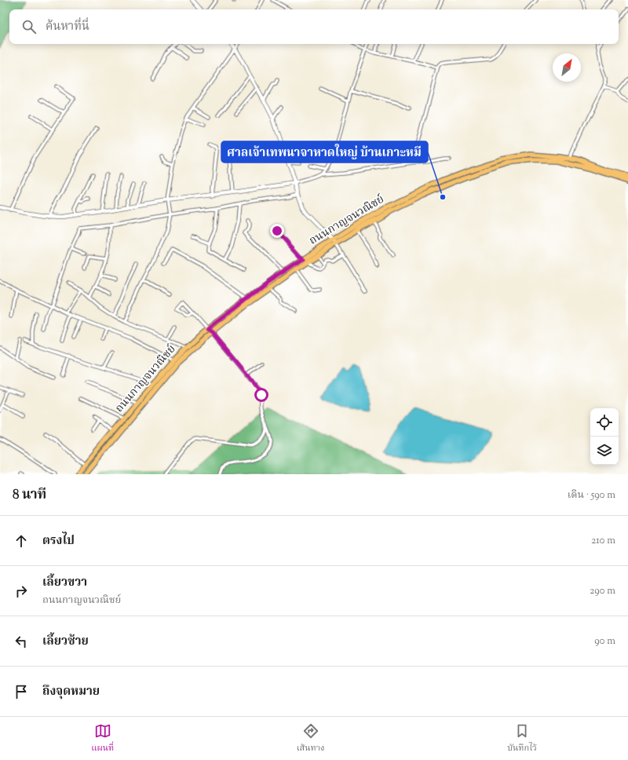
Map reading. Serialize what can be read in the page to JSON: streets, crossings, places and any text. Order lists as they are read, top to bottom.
{
  "streets": {
    "main road": ["ถนนกาญจนวณิชย์"]
  },
  "places": ["ศาลเจ้าเทพนาจาหาดใหญ่ บ้านเกาะหมี"],
  "north": "top right",
  "page": {
    "search": "ค้นหาที่นี่",
    "heading": ["8 นาที", "เดิน · 590 m"],
    "list": [
      ["ตรงไป", "210 m"],
      ["เลี้ยวขวา", "ถนนกาญจนวณิชย์", "290 m"],
      ["เลี้ยวซ้าย", "90 m"],
      "ถึงจุดหมาย"
    ],
    "nav": ["แผนที่", "เส้นทาง", "บันทึกไว้"]
  }
}
